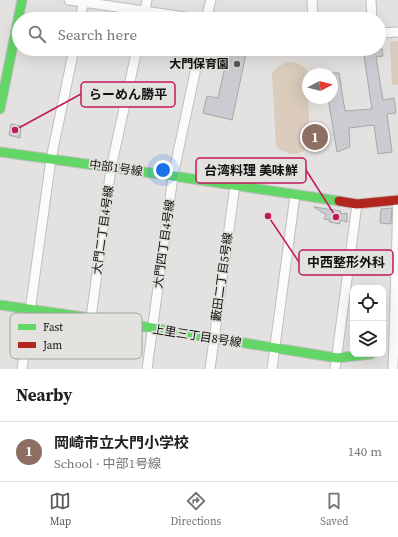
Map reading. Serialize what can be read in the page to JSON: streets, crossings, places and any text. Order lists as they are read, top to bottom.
{
  "streets": {
    "street": [
      "中部1号線",
      "大門二丁目4号線",
      "大門四丁目4号線",
      "藪田二丁目5号線",
      "上里三丁目8号線"
    ]
  },
  "crossings": [
    ["中部1号線", "大門二丁目4号線"],
    ["中部1号線", "大門四丁目4号線"],
    ["中部1号線", "藪田二丁目5号線"],
    ["大門四丁目4号線", "上里三丁目8号線"],
    ["藪田二丁目5号線", "上里三丁目8号線"]
  ],
  "places": [
    "大門保育園",
    "らーめん勝平",
    "中西整形外科",
    "台湾料理 美味鮮"
  ],
  "legend": ["Fast", "Jam"],
  "north": "right",
  "page": {
    "search": "Search here",
    "pins": "1",
    "heading": "Nearby",
    "list": [
      {
        "mark": "1",
        "name": "岡崎市立大門小学校",
        "note": "School · 中部1号線",
        "value": "140 m"
      }
    ],
    "nav": ["Map", "Directions", "Saved"]
  }
}
